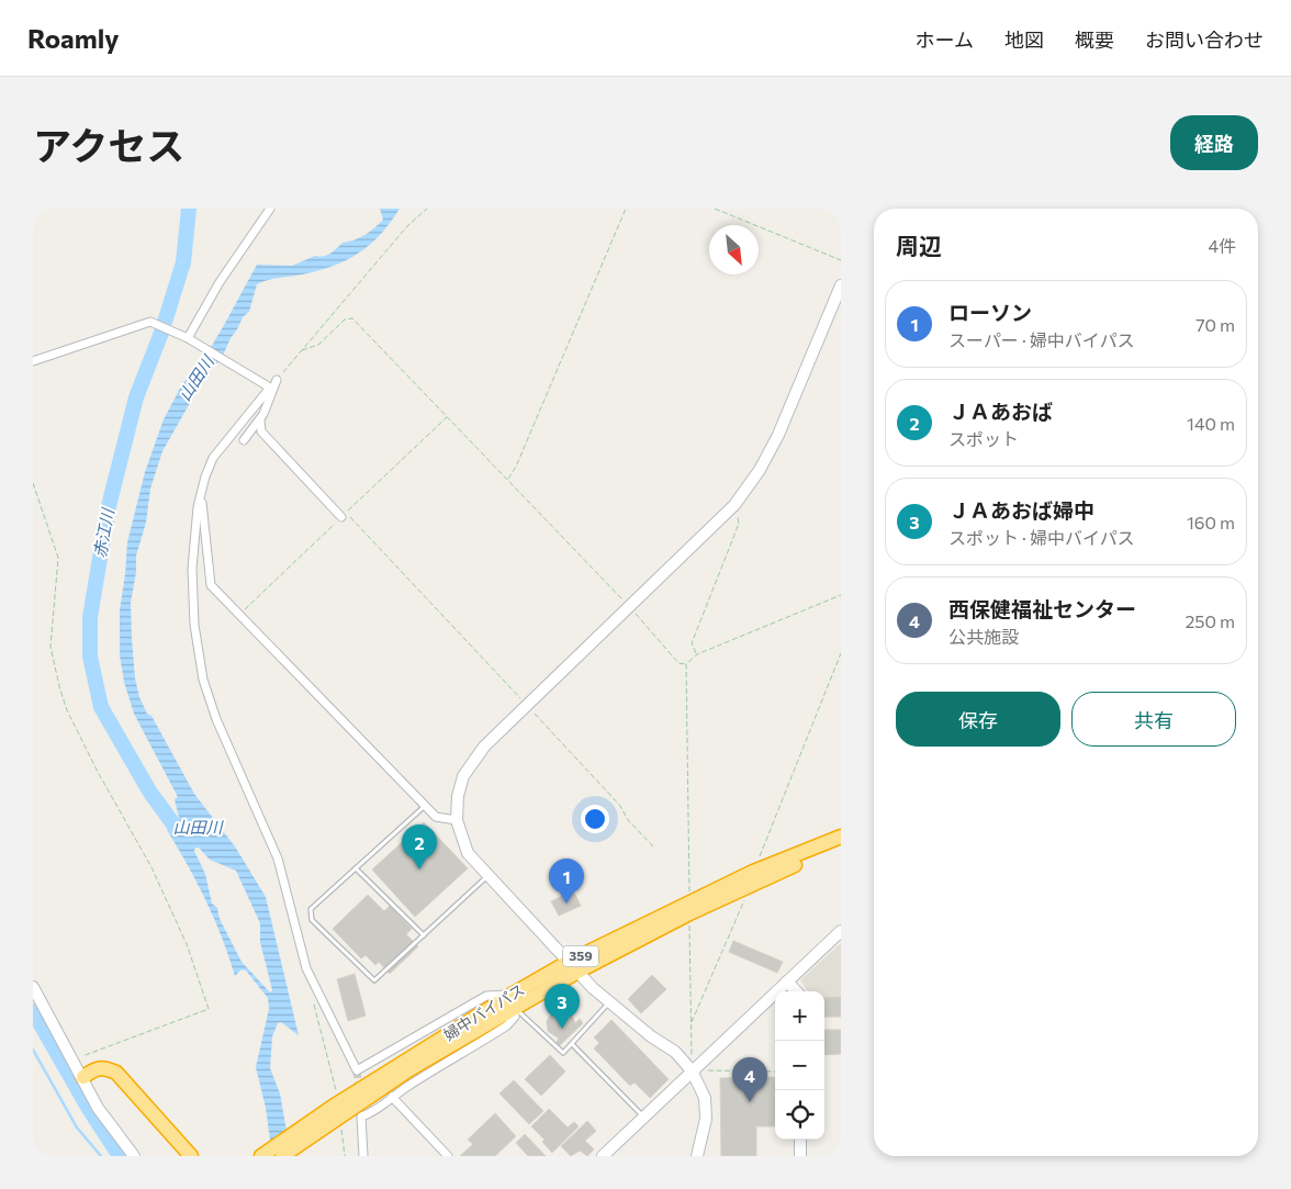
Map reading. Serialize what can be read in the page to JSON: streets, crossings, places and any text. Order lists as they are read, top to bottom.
{
  "streets": {
    "highway": ["359", "婦中バイパス"]
  },
  "water": ["山田川", "赤江川"],
  "north": "bottom right",
  "page": {
    "header": "Roamly",
    "nav": [
      "ホーム",
      "地図",
      "概要",
      "お問い合わせ"
    ],
    "title": "アクセス",
    "buttons": [
      "経路",
      ["保存", "共有"]
    ],
    "heading": ["周辺", "4件"],
    "list": [
      {
        "mark": "1",
        "name": "ローソン",
        "note": "スーパー · 婦中バイパス",
        "value": "70 m"
      },
      {
        "mark": "2",
        "name": "ＪＡあおば",
        "note": "スポット",
        "value": "140 m"
      },
      {
        "mark": "3",
        "name": "ＪＡあおば婦中",
        "note": "スポット · 婦中バイパス",
        "value": "160 m"
      },
      {
        "mark": "4",
        "name": "西保健福祉センター",
        "note": "公共施設",
        "value": "250 m"
      }
    ],
    "pins": [
      "2",
      "1",
      "3",
      "4"
    ],
    "map_buttons": ["+", "−"]
  }
}
